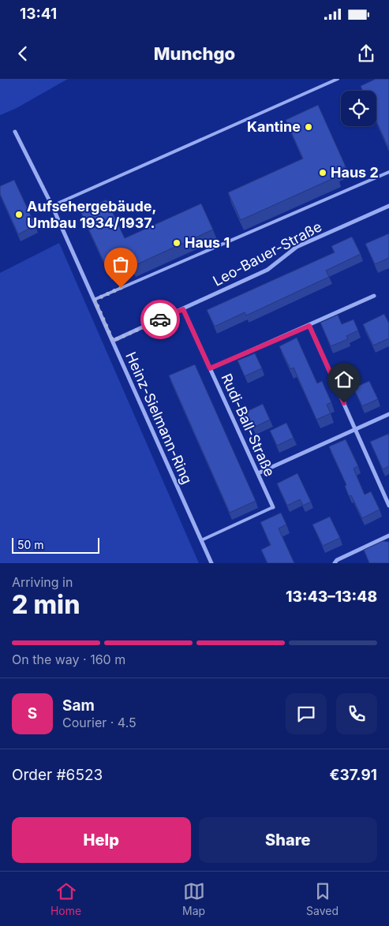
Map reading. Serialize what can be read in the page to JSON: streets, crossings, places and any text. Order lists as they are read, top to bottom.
{
  "streets": {
    "street": ["Leo-Bauer-Straße", "Heinz-Sielmann-Ring", "Rudi-Ball-Straße"]
  },
  "crossings": [
    ["Leo-Bauer-Straße", "Heinz-Sielmann-Ring"],
    ["Leo-Bauer-Straße", "Rudi-Ball-Straße"]
  ],
  "places": [
    "Kantine",
    "Haus 2",
    "Aufsehergebäude, Umbau 1934/1937.",
    "Haus 1"
  ],
  "scale_bar": "50 m",
  "page": {
    "status": "13:41",
    "header": "Munchgo",
    "scale": "50 m",
    "heading": ["2 min", "Arriving in", "13:43–13:48"],
    "panel": [
      "Sam",
      "Courier · 4.5",
      "Order #6523",
      "€37.91"
    ],
    "bar": "On the way · 160 m",
    "round": "S",
    "buttons": ["Help", "Share"],
    "tabs": ["Home", "Map", "Saved"]
  }
}
